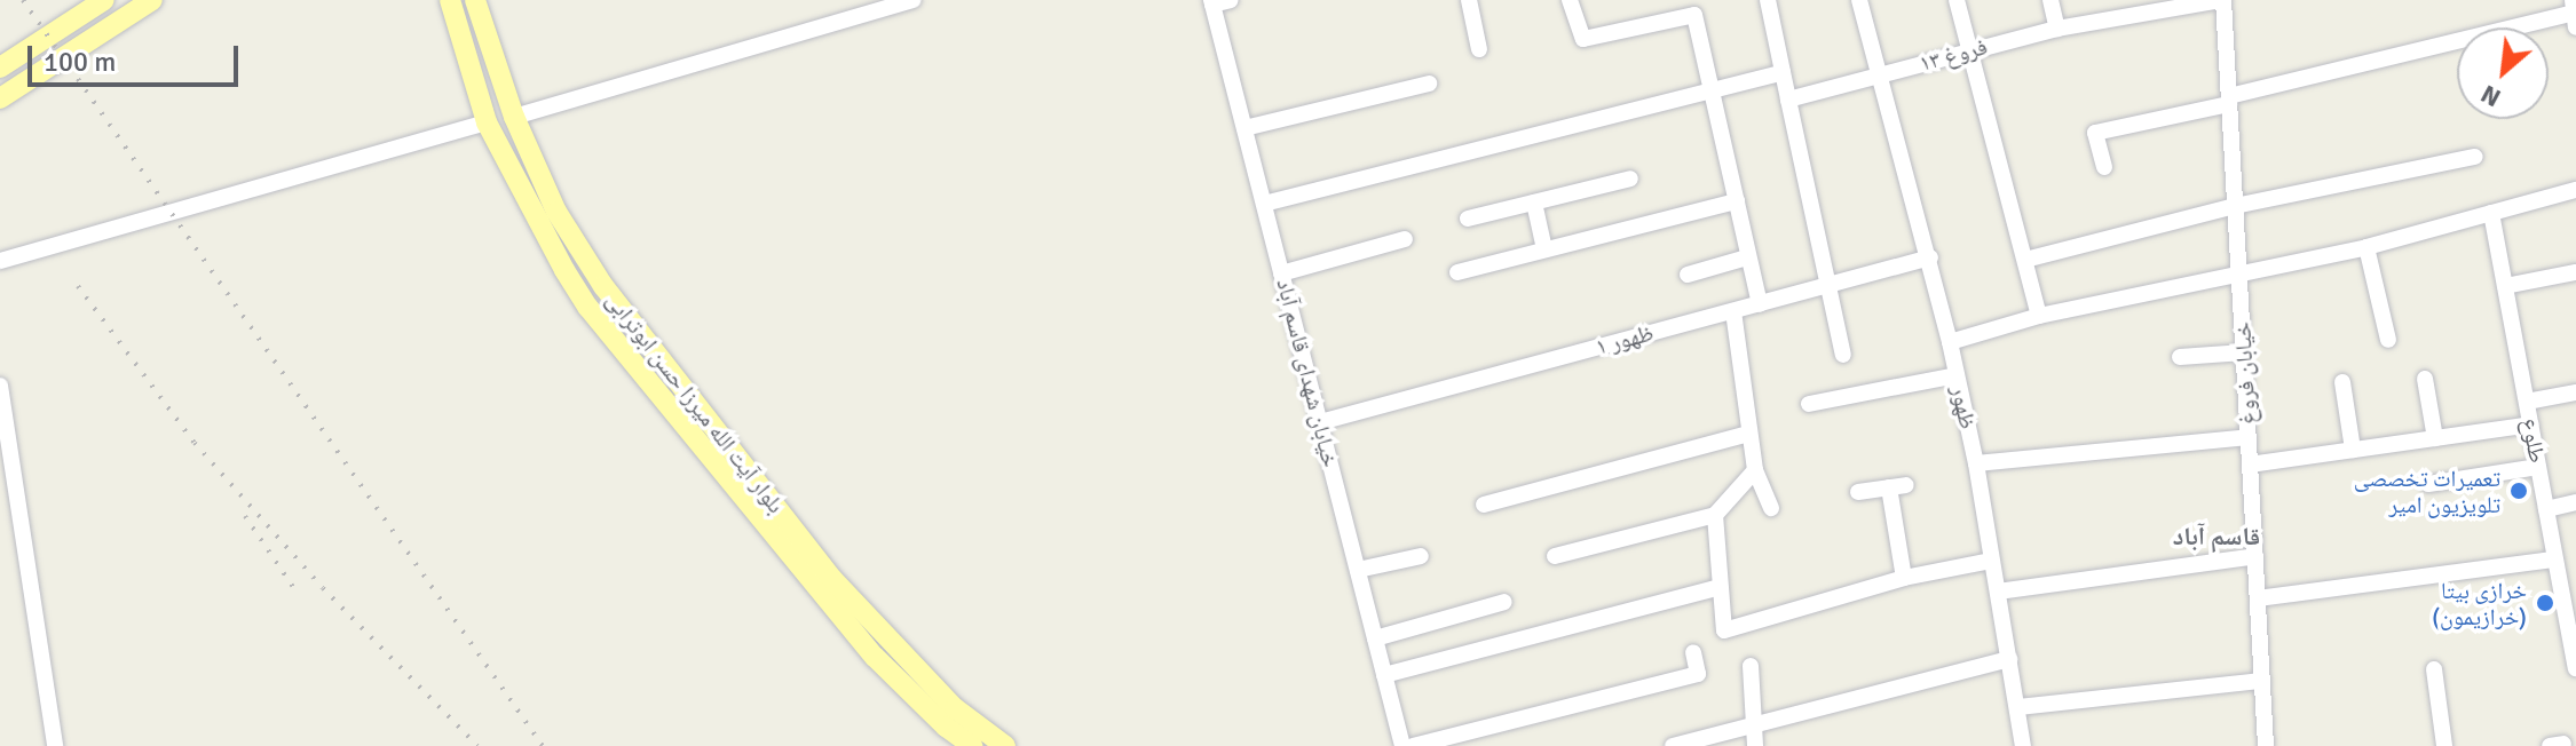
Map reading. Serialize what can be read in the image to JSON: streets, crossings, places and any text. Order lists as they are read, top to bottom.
{
  "streets": {
    "main road": ["بلوار آیت الله میرزا حسن ابوترابی"],
    "street": [
      "فروغ ۱۳",
      "ظهور ۱",
      "خیابان شهدای قاسم آباد",
      "خیابان فروغ",
      "ظهور",
      "طلوع"
    ]
  },
  "crossings": [
    ["فروغ ۱۳", "خیابان فروغ"],
    ["فروغ ۱۳", "ظهور"],
    ["ظهور ۱", "خیابان شهدای قاسم آباد"],
    ["ظهور ۱", "ظهور"]
  ],
  "districts": ["قاسم آباد"],
  "places": ["تعمیرات تخصصی تلویزیون امیر", "خرازی بیتا (خرازیمون)"],
  "scale_bar": "100 m",
  "north": "bottom left"
}
